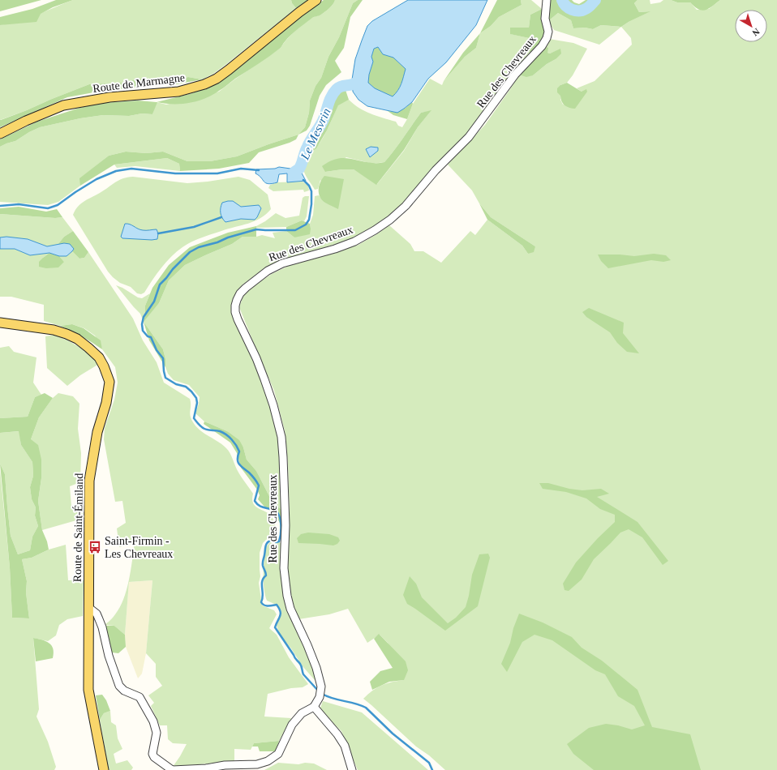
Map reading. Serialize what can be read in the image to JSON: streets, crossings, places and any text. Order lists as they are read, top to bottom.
{
  "streets": {
    "main road": ["Route de Marmagne", "Route de Saint-Émiland"],
    "street": ["Rue des Chevreaux"]
  },
  "water": ["Le Mesvrin"],
  "places": {
    "bus stop": ["Saint-Firmin - Les Chevreaux"]
  },
  "north": "bottom right"
}
